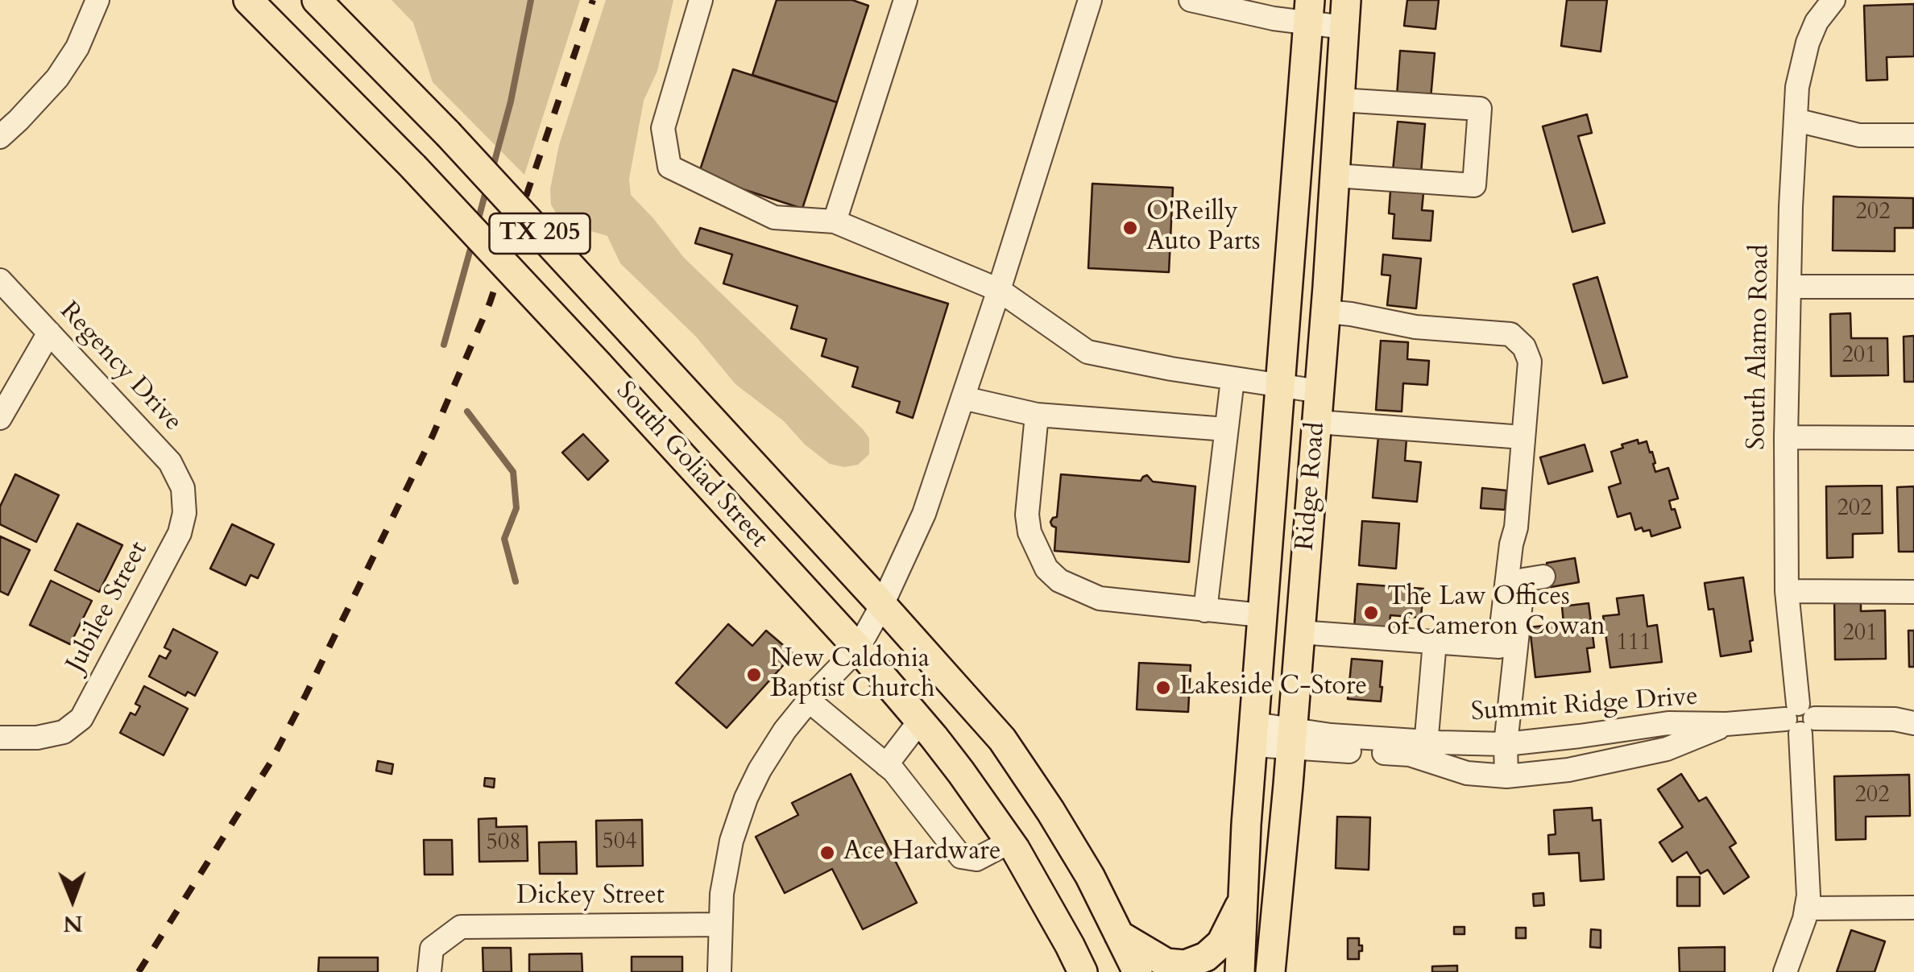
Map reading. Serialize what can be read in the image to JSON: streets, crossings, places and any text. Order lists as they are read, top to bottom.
{
  "streets": {
    "main road": ["TX 205", "South Goliad Street", "Ridge Road"],
    "street": [
      "South Alamo Road",
      "Regency Drive",
      "Jubilee Street",
      "Summit Ridge Drive",
      "Dickey Street"
    ]
  },
  "crossings": [
    ["South Alamo Road", "Summit Ridge Drive"],
    ["Regency Drive", "Jubilee Street"],
    ["Ridge Road", "Summit Ridge Drive"]
  ],
  "places": [
    "O'Reilly Auto Parts",
    "The Law Offices of Cameron Cowan",
    "New Caldonia Baptist Church",
    "Lakeside C-Store",
    "Ace Hardware"
  ],
  "house_numbers": [
    "202",
    "201",
    "202",
    "201",
    "111",
    "202",
    "504",
    "508"
  ],
  "north": "bottom"
}
